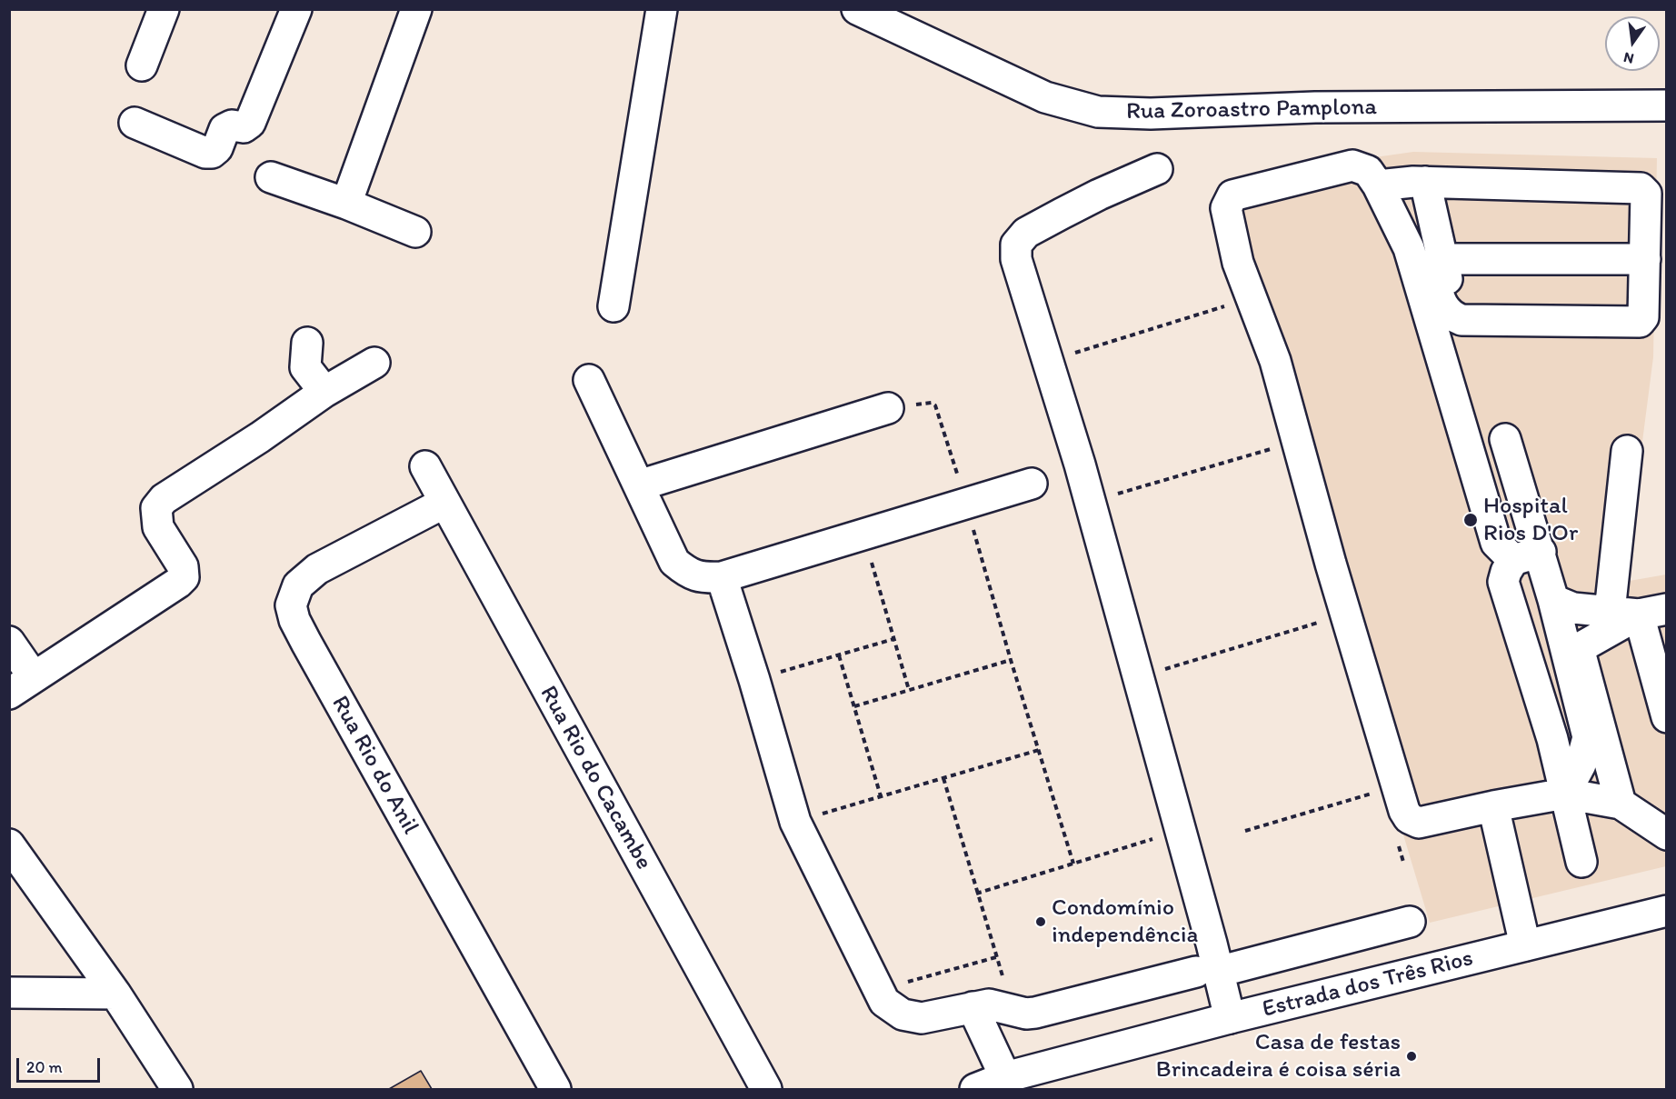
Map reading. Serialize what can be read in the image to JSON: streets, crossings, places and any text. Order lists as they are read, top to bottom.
{
  "streets": {
    "street": [
      "Rua Zoroastro Pamplona",
      "Rua Rio do Anil",
      "Rua Rio do Cacambe",
      "Estrada dos Três Rios"
    ]
  },
  "crossings": [
    ["Rua Rio do Anil", "Rua Rio do Cacambe"]
  ],
  "places": ["Hospital Rios D'Or", "Condomínio independência", "Casa de festas Brincadeira é coisa séria"],
  "scale_bar": "20 m",
  "north": "bottom"
}
